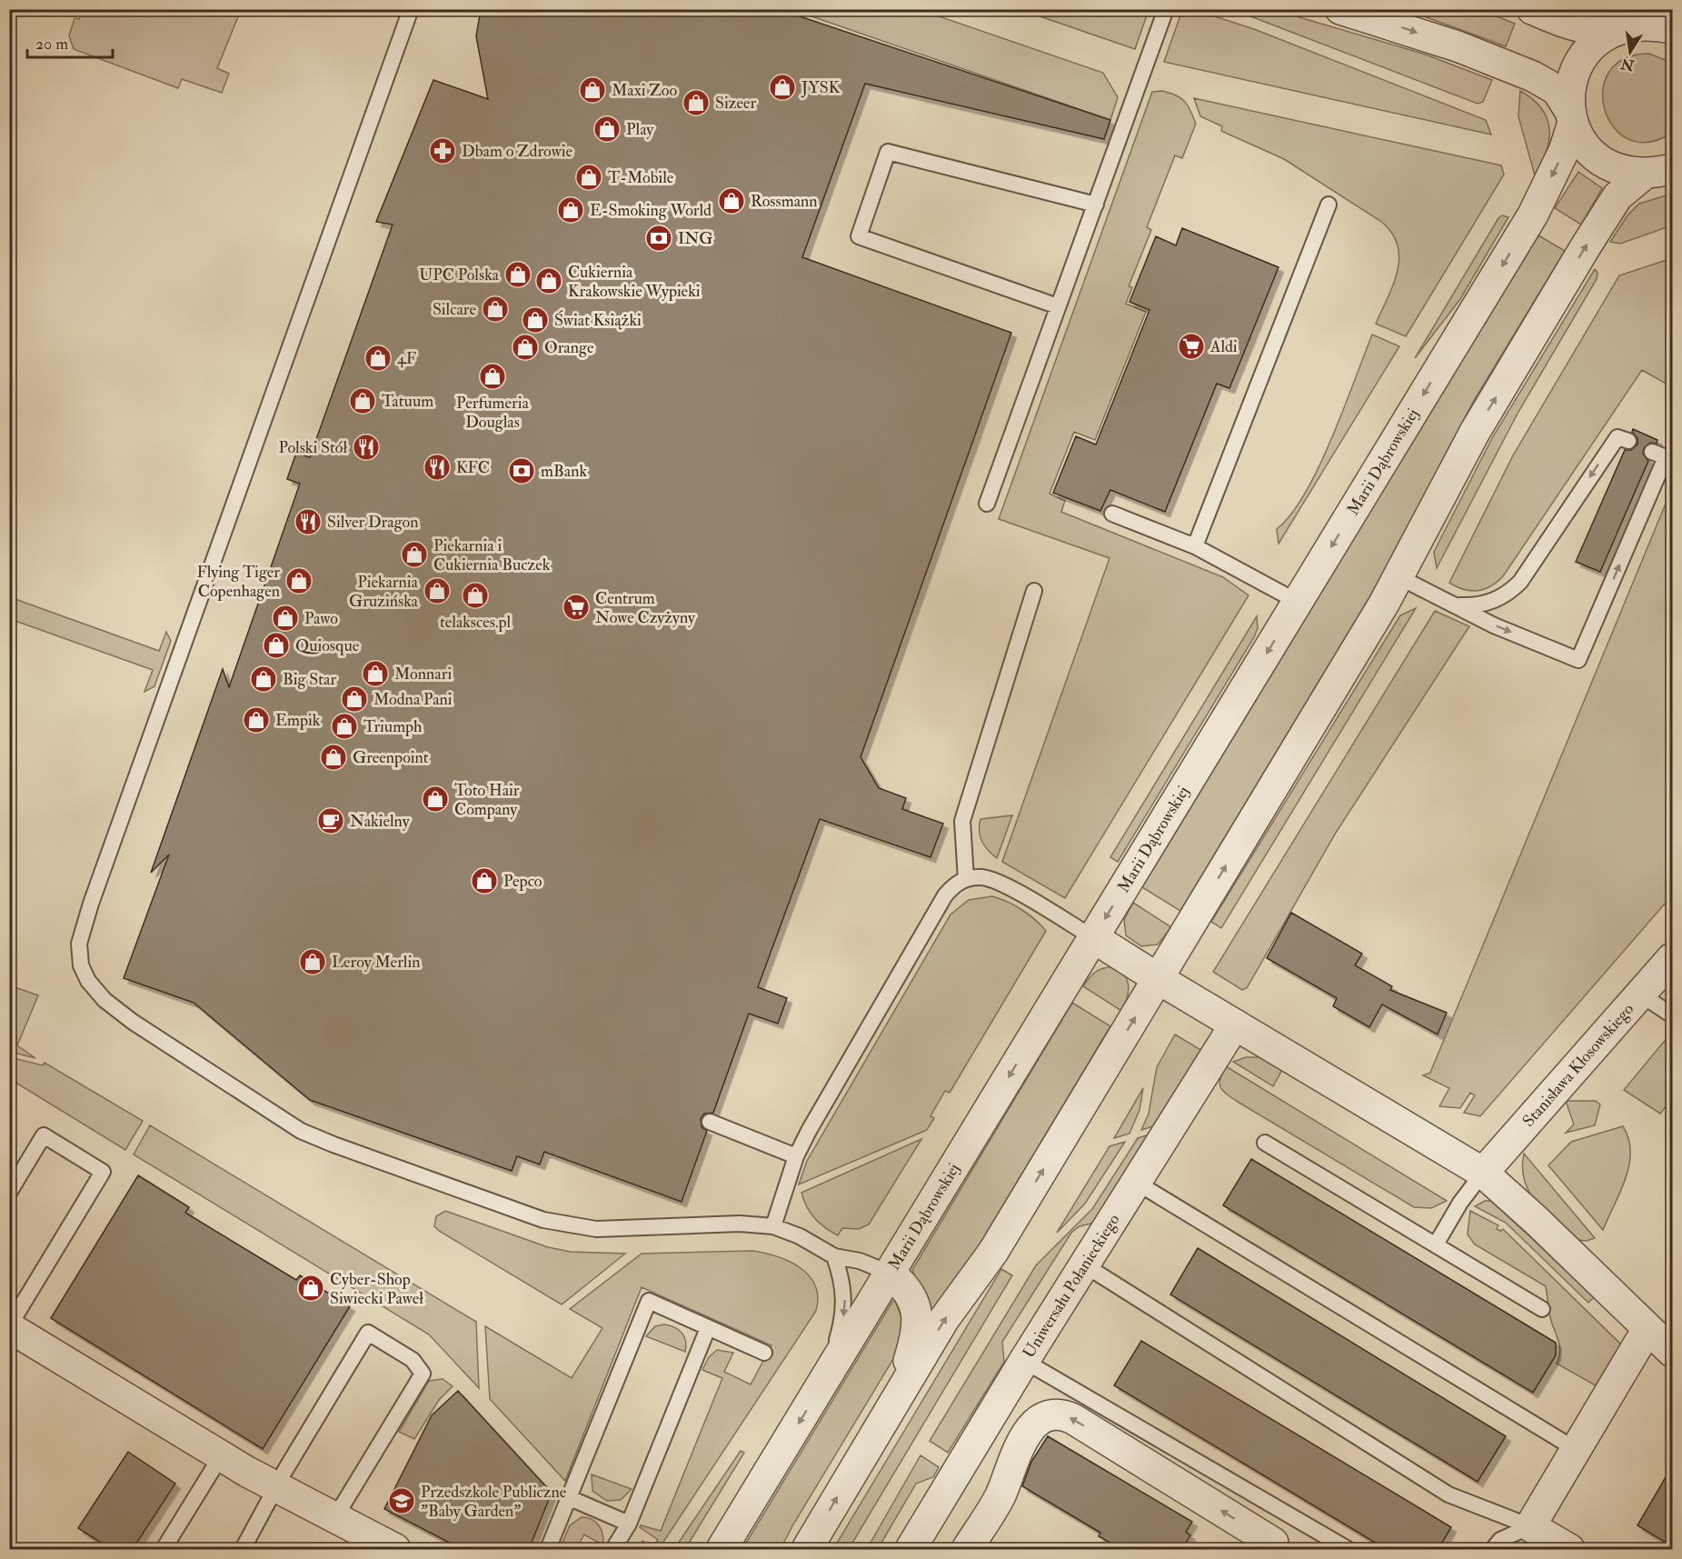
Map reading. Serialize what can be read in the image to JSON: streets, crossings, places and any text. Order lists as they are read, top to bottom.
{
  "streets": {
    "street": ["Marii Dąbrowskiej", "Stanisława Kłosowskiego", "Uniwersału Połanieckiego"]
  },
  "places": {
    "shop": [
      "JYSK",
      "Maxi Zoo",
      "Sizeer",
      "Play",
      "T-Mobile",
      "Rossmann",
      "E-Smoking World",
      "UPC Polska",
      "Cukiernia Krakowskie Wypieki",
      "Silcare",
      "Świat Książki",
      "Orange",
      "4F",
      "Perfumeria Douglas",
      "Tatuum",
      "Piekarnia i Cukiernia Buczek",
      "Flying Tiger Copenhagen",
      "Piekarnia Gruzińska",
      "telaksces.pl",
      "Pawo",
      "Quiosque",
      "Monnari",
      "Big Star",
      "Modna Pani",
      "Empik",
      "Triumph",
      "Greenpoint",
      "Toto Hair Company",
      "Pepco",
      "Leroy Merlin",
      "Cyber-Shop Siwiecki Paweł"
    ],
    "pharmacy": ["Dbam o Zdrowie"],
    "bank": ["ING", "mBank"],
    "supermarket": ["Aldi", "Centrum Nowe Czyżyny"],
    "restaurant": ["Polski Stół", "KFC", "Silver Dragon"],
    "cafe": ["Nakielny"],
    "school or university": ["Przedszkole Publiczne \"Baby Garden\""]
  },
  "scale_bar": "20 m",
  "north": "bottom"
}
